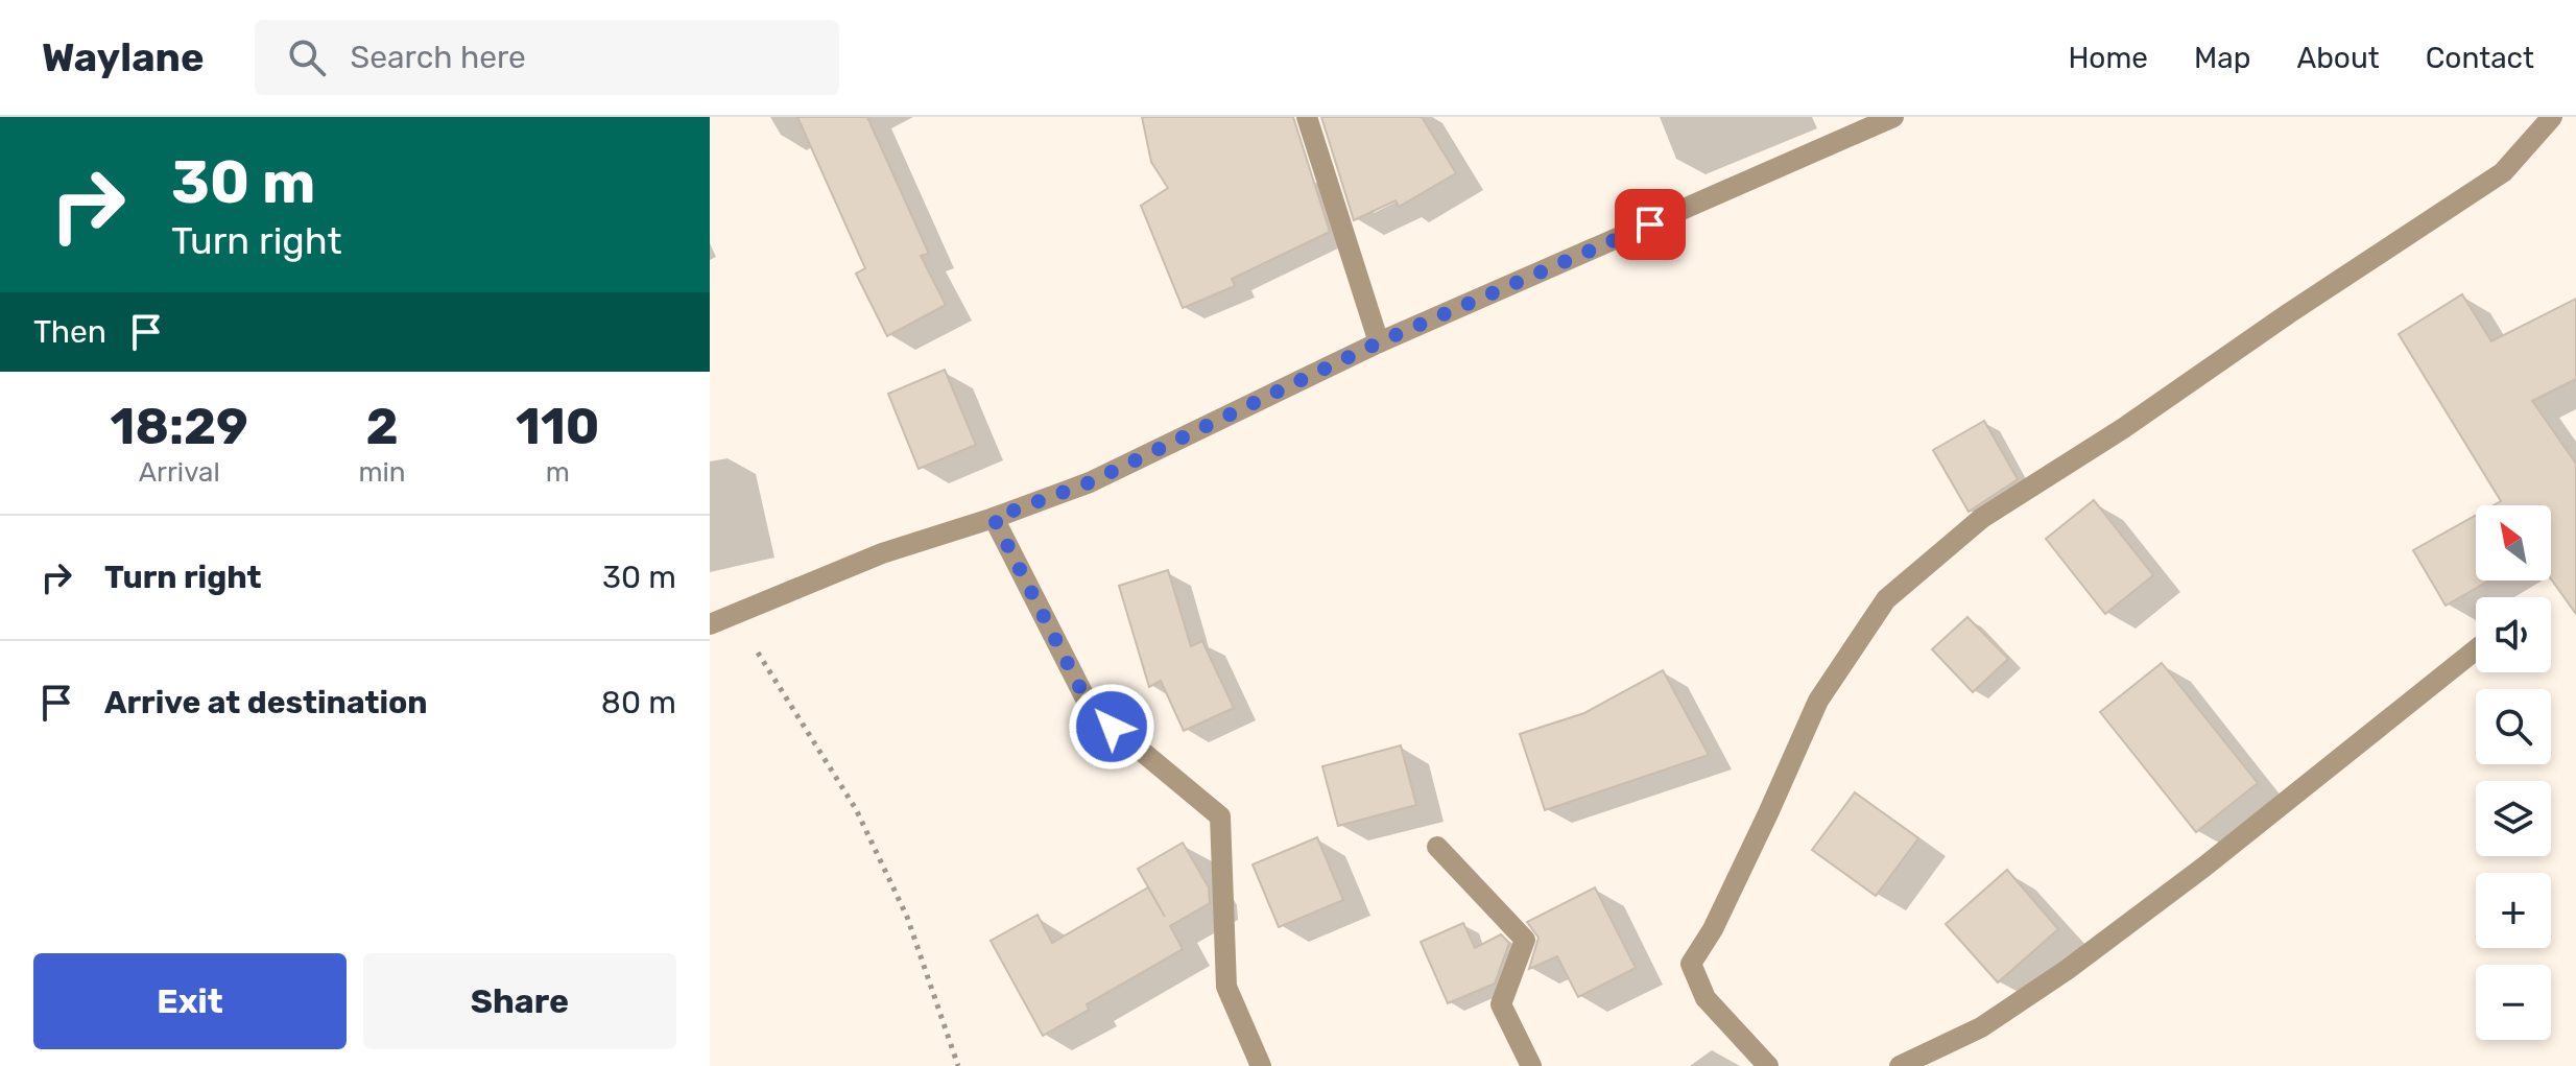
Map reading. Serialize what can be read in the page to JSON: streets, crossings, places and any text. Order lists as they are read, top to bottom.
{
  "north": "top left",
  "page": {
    "header": "Waylane",
    "search": "Search here",
    "nav": [
      "Home",
      "Map",
      "About",
      "Contact"
    ],
    "turn": ["30 m", "Turn right"],
    "then": "Then",
    "eta": [
      "18:29",
      "Arrival",
      "2",
      "min",
      "110",
      "m"
    ],
    "map_buttons": ["+", "−"],
    "list": [
      {
        "name": "Turn right",
        "value": "30 m"
      },
      {
        "name": "Arrive at destination",
        "value": "80 m"
      }
    ],
    "buttons": ["Exit", "Share"]
  }
}
